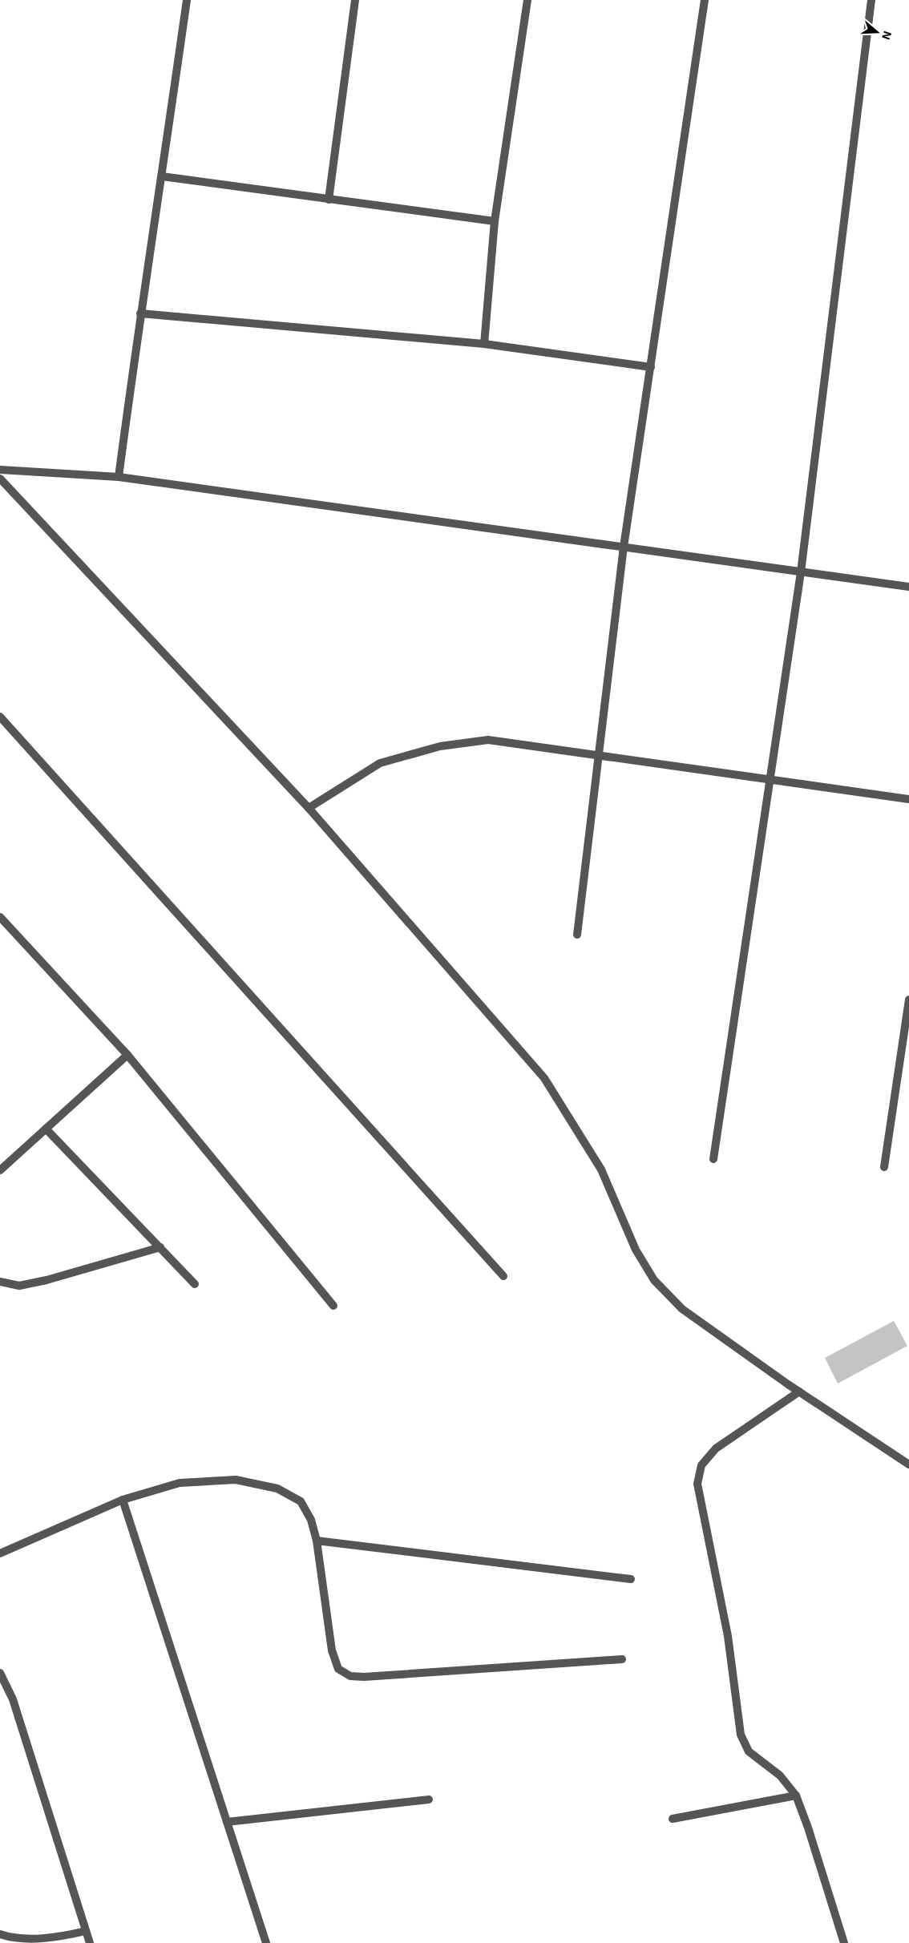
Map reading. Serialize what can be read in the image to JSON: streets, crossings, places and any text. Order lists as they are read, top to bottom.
{
  "north": "right"
}
